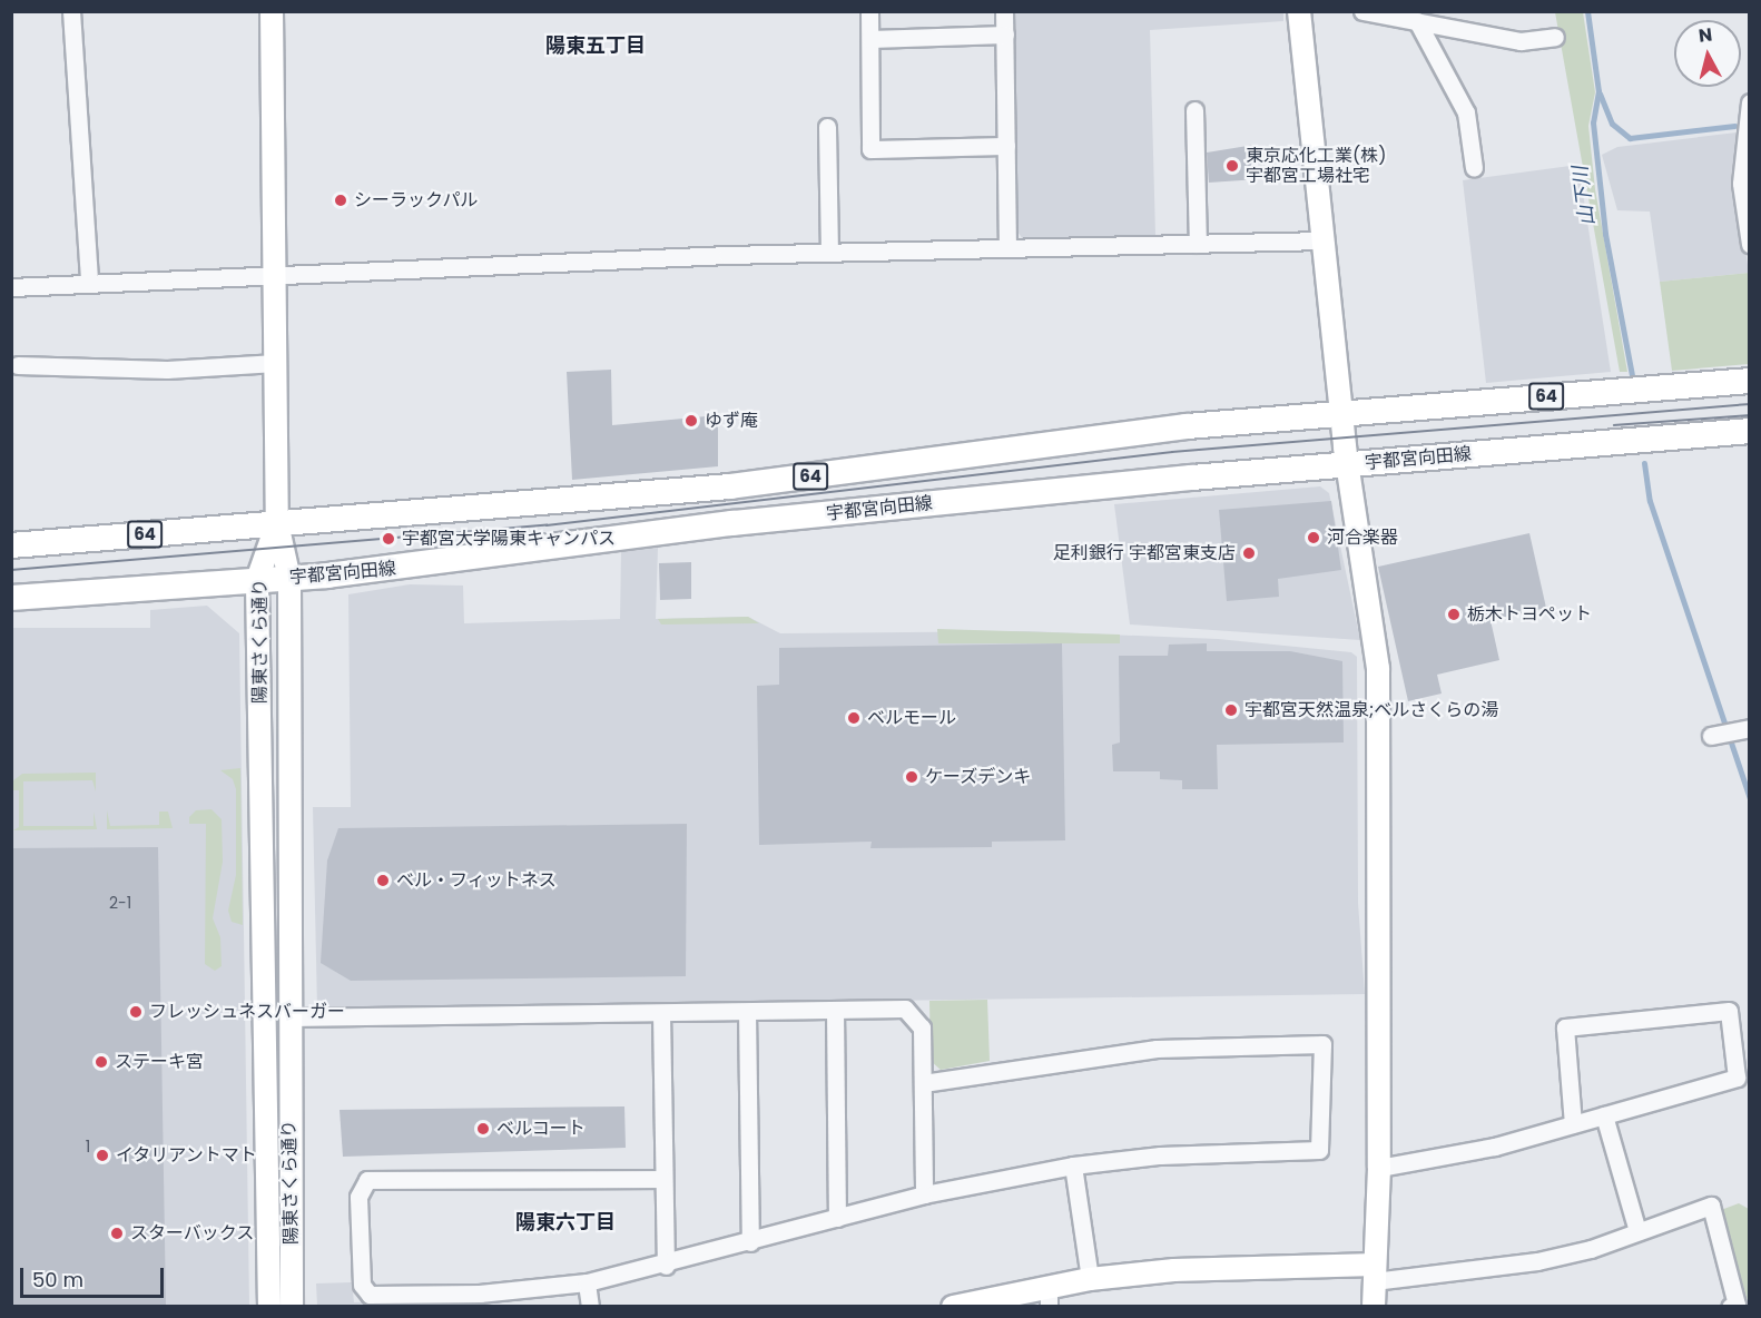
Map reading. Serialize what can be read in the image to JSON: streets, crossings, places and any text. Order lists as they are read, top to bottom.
{
  "streets": {
    "main road": ["64", "宇都宮向田線"],
    "street": ["陽東さくら通り"]
  },
  "crossings": [
    ["64", "陽東さくら通り"],
    ["宇都宮向田線", "陽東さくら通り"]
  ],
  "districts": ["陽東五丁目", "陽東六丁目"],
  "water": ["山下川"],
  "places": [
    "東京応化工業(株) 宇都宮工場社宅",
    "シーラックパル",
    "ゆず庵",
    "河合楽器",
    "宇都宮大学陽東キャンパス",
    "足利銀行 宇都宮東支店",
    "栃木トヨペット",
    "宇都宮天然温泉;ベルさくらの湯",
    "ベルモール",
    "ケーズデンキ",
    "ベル・フィットネス",
    "フレッシュネスバーガー",
    "ステーキ宮",
    "ベルコート",
    "イタリアントマト",
    "スターバックス"
  ],
  "house_numbers": ["2-1", "1"],
  "scale_bar": "50 m",
  "north": "top"
}
